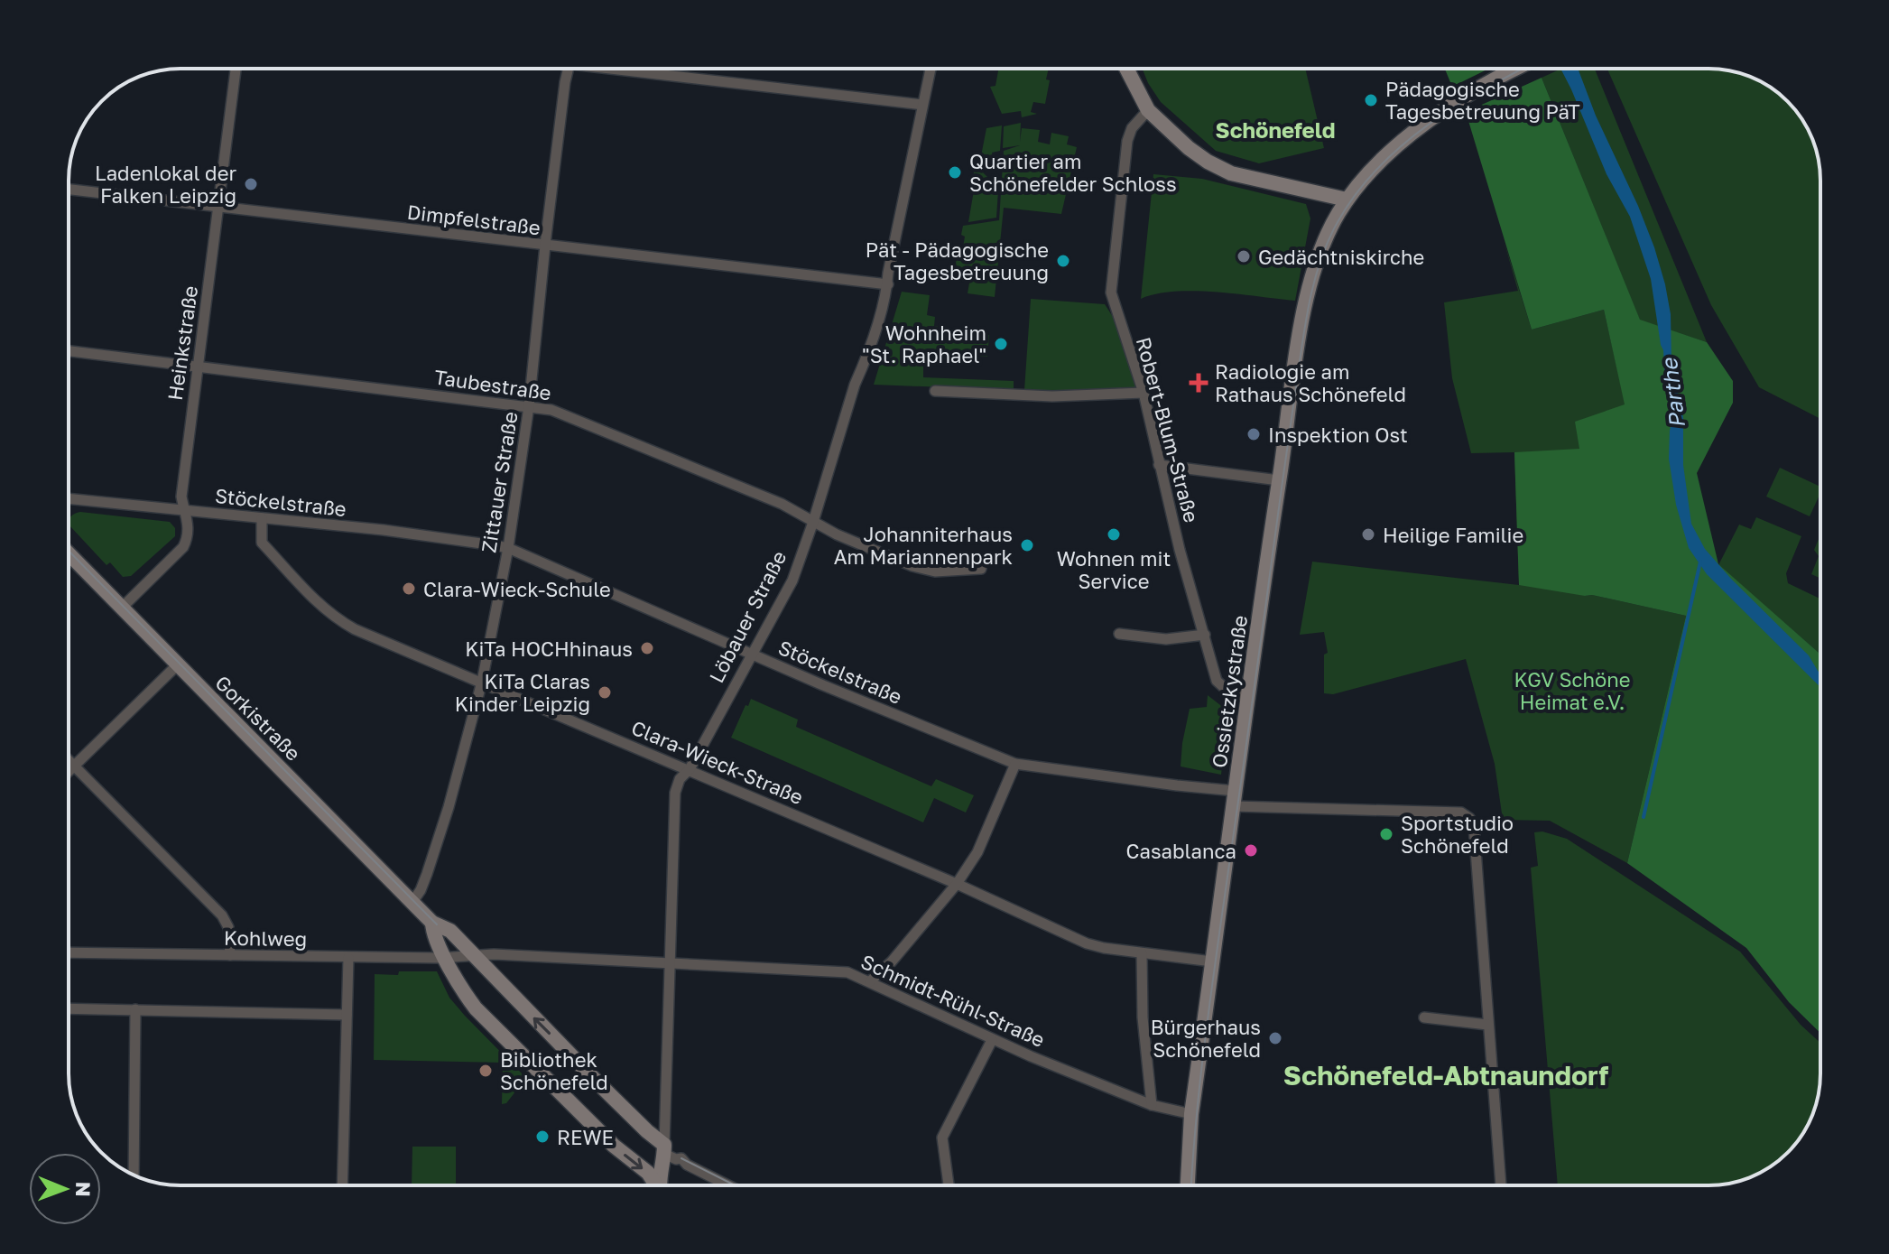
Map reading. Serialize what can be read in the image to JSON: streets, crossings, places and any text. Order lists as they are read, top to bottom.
{
  "streets": {
    "main road": ["Löbauer Straße", "Ossietzkystraße", "Gorkistraße"],
    "street": [
      "Dimpfelstraße",
      "Heinkstraße",
      "Taubestraße",
      "Robert-Blum-Straße",
      "Zittauer Straße",
      "Stöckelstraße",
      "Clara-Wieck-Straße",
      "Kohlweg",
      "Schmidt-Rühl-Straße"
    ]
  },
  "crossings": [
    ["Dimpfelstraße", "Heinkstraße"],
    ["Dimpfelstraße", "Zittauer Straße"],
    ["Dimpfelstraße", "Löbauer Straße"],
    ["Heinkstraße", "Taubestraße"],
    ["Heinkstraße", "Stöckelstraße"],
    ["Heinkstraße", "Gorkistraße"],
    ["Taubestraße", "Zittauer Straße"],
    ["Taubestraße", "Löbauer Straße"],
    ["Robert-Blum-Straße", "Ossietzkystraße"],
    ["Zittauer Straße", "Stöckelstraße"],
    ["Zittauer Straße", "Gorkistraße"],
    ["Zittauer Straße", "Clara-Wieck-Straße"],
    ["Stöckelstraße", "Löbauer Straße"],
    ["Stöckelstraße", "Ossietzkystraße"],
    ["Stöckelstraße", "Clara-Wieck-Straße"],
    ["Löbauer Straße", "Gorkistraße"],
    ["Löbauer Straße", "Clara-Wieck-Straße"],
    ["Löbauer Straße", "Schmidt-Rühl-Straße"],
    ["Ossietzkystraße", "Clara-Wieck-Straße"],
    ["Ossietzkystraße", "Schmidt-Rühl-Straße"],
    ["Gorkistraße", "Kohlweg"],
    ["Gorkistraße", "Schmidt-Rühl-Straße"],
    ["Kohlweg", "Schmidt-Rühl-Straße"]
  ],
  "districts": ["Schönefeld", "Schönefeld-Abtnaundorf"],
  "water": ["Parthe"],
  "parks": ["KGV Schöne Heimat e.V."],
  "places": {
    "other": [
      "Pädagogische Tagesbetreuung PäT",
      "Quartier am Schönefelder Schloss",
      "Ladenlokal der Falken Leipzig",
      "Gedächtniskirche",
      "Pät - Pädagogische Tagesbetreuung",
      "Wohnheim \"St. Raphael\"",
      "Inspektion Ost",
      "Wohnen mit Service",
      "Heilige Familie",
      "Johanniterhaus Am Mariannenpark",
      "Clara-Wieck-Schule",
      "KiTa HOCHhinaus",
      "KiTa Claras Kinder Leipzig",
      "Sportstudio Schönefeld",
      "Casablanca",
      "Bürgerhaus Schönefeld",
      "Bibliothek Schönefeld",
      "REWE"
    ],
    "health": ["Radiologie am Rathaus Schönefeld"]
  },
  "north": "right"
}
